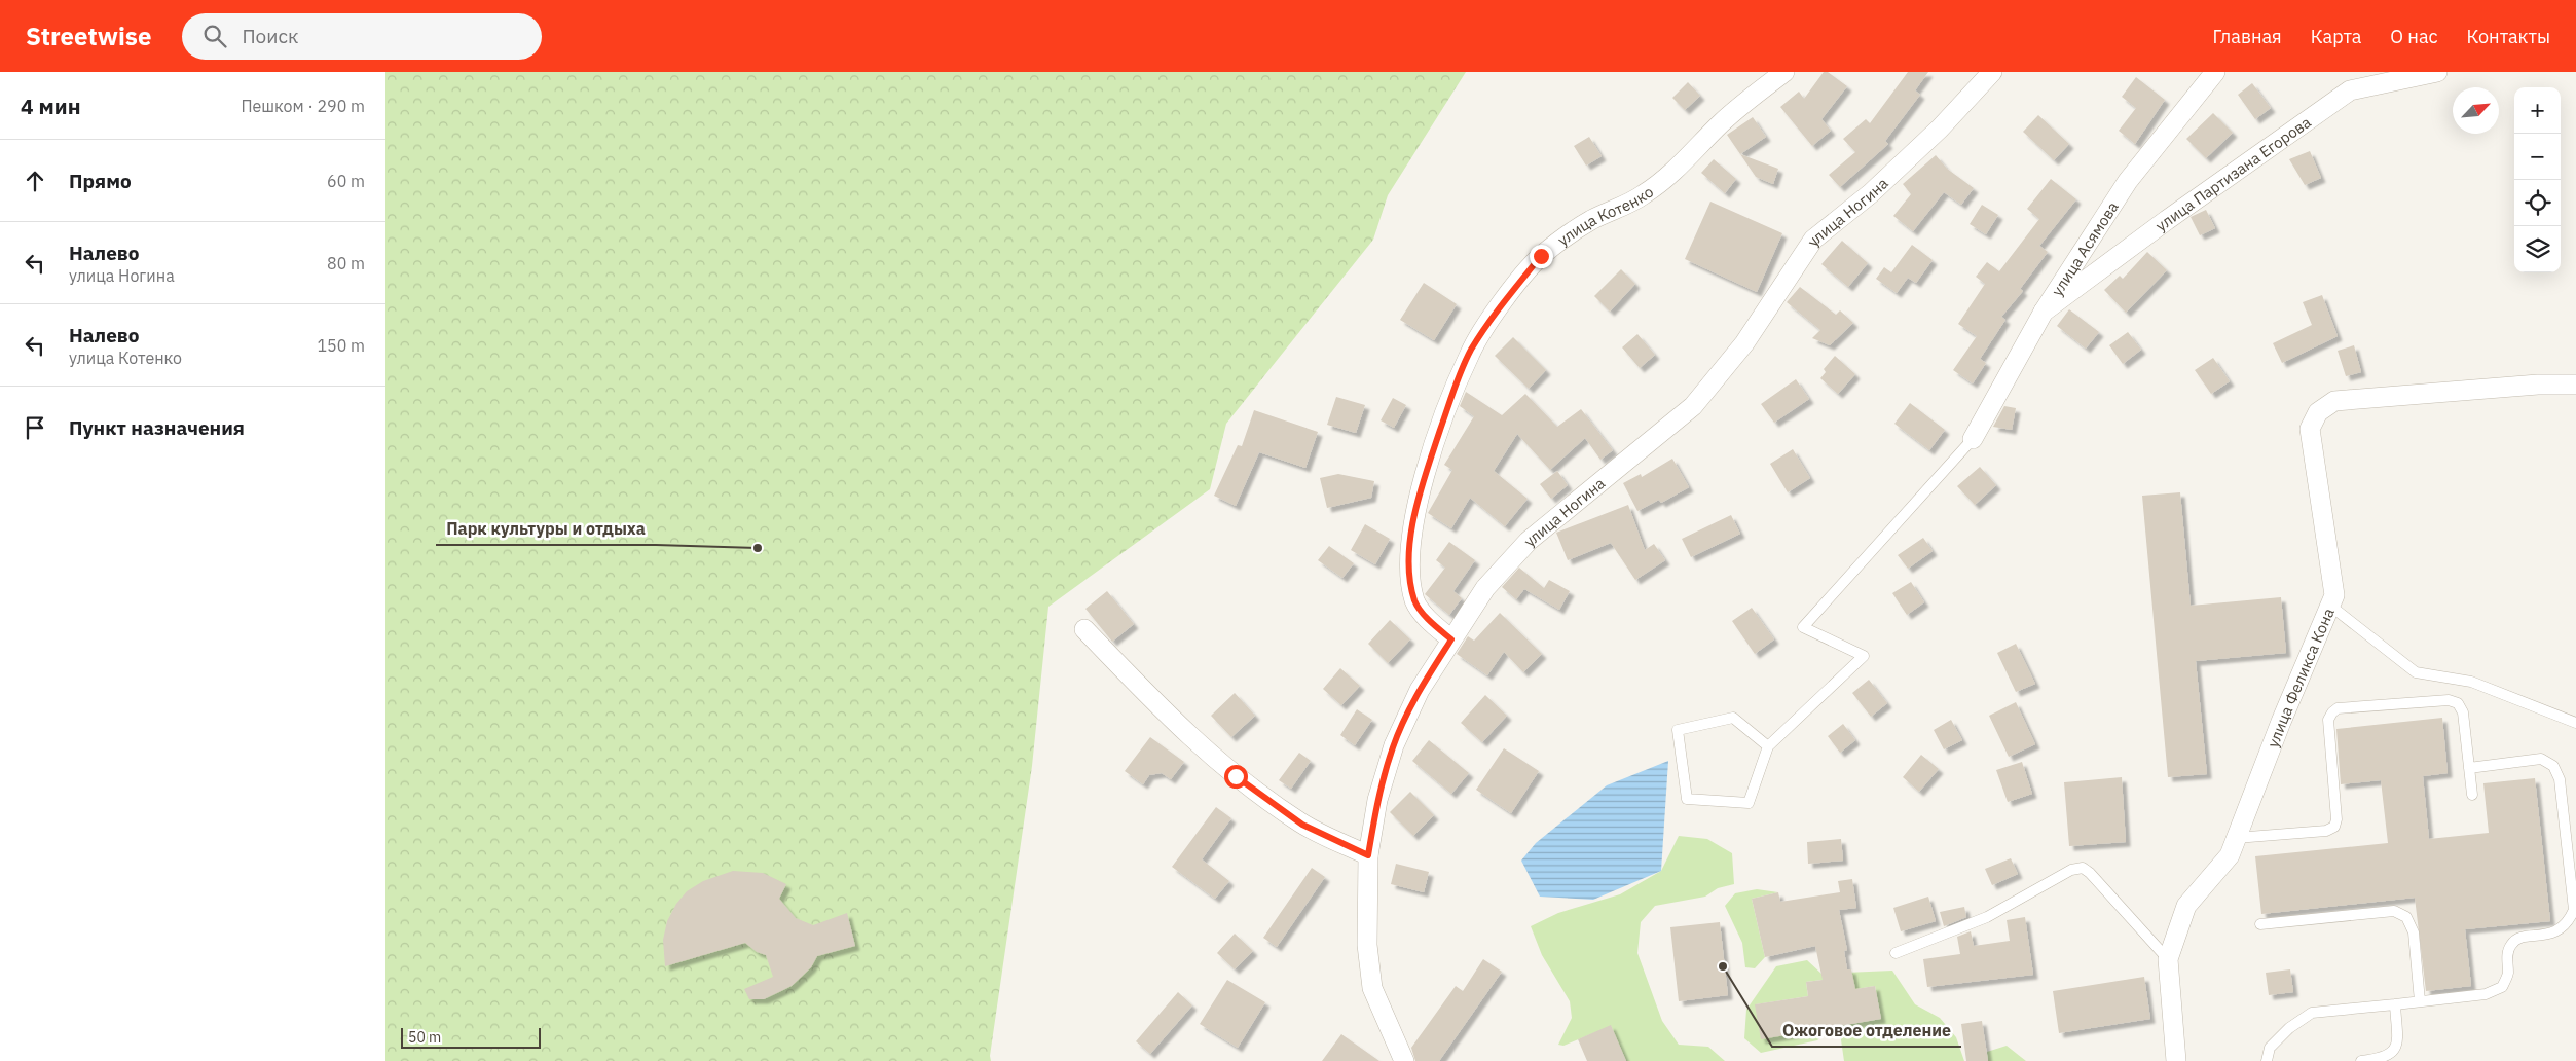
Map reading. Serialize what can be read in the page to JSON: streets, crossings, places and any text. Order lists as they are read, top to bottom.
{
  "streets": {
    "street": [
      "улица Партизана Егорова",
      "улица Ногина",
      "улица Котенко",
      "улица Асямова",
      "улица Феликса Кона"
    ]
  },
  "crossings": [
    ["улица Партизана Егорова", "улица Асямова"],
    ["улица Ногина", "улица Котенко"]
  ],
  "places": ["Парк культуры и отдыха", "Ожоговое отделение"],
  "scale_bar": "50 m",
  "north": "top right",
  "page": {
    "header": "Streetwise",
    "search": "Поиск",
    "nav": [
      "Главная",
      "Карта",
      "О нас",
      "Контакты"
    ],
    "heading": ["4 мин", "Пешком · 290 m"],
    "map_buttons": ["+", "−"],
    "list": [
      ["Прямо", "60 m"],
      ["Налево", "улица Ногина", "80 m"],
      ["Налево", "улица Котенко", "150 m"],
      "Пункт назначения"
    ],
    "scale": "50 m"
  }
}
